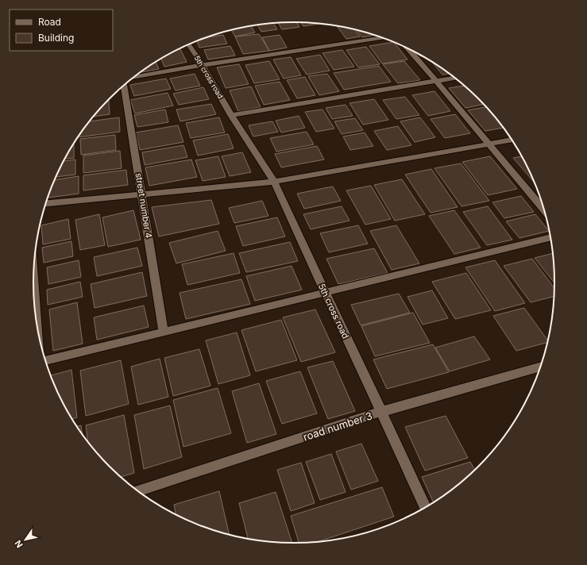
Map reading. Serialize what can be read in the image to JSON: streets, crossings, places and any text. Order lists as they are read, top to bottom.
{
  "streets": {
    "street": ["5th cross road", "street number 4", "road number 3"]
  },
  "crossings": [
    ["5th cross road", "road number 3"]
  ],
  "legend": ["Road", "Building"],
  "north": "bottom left"
}
